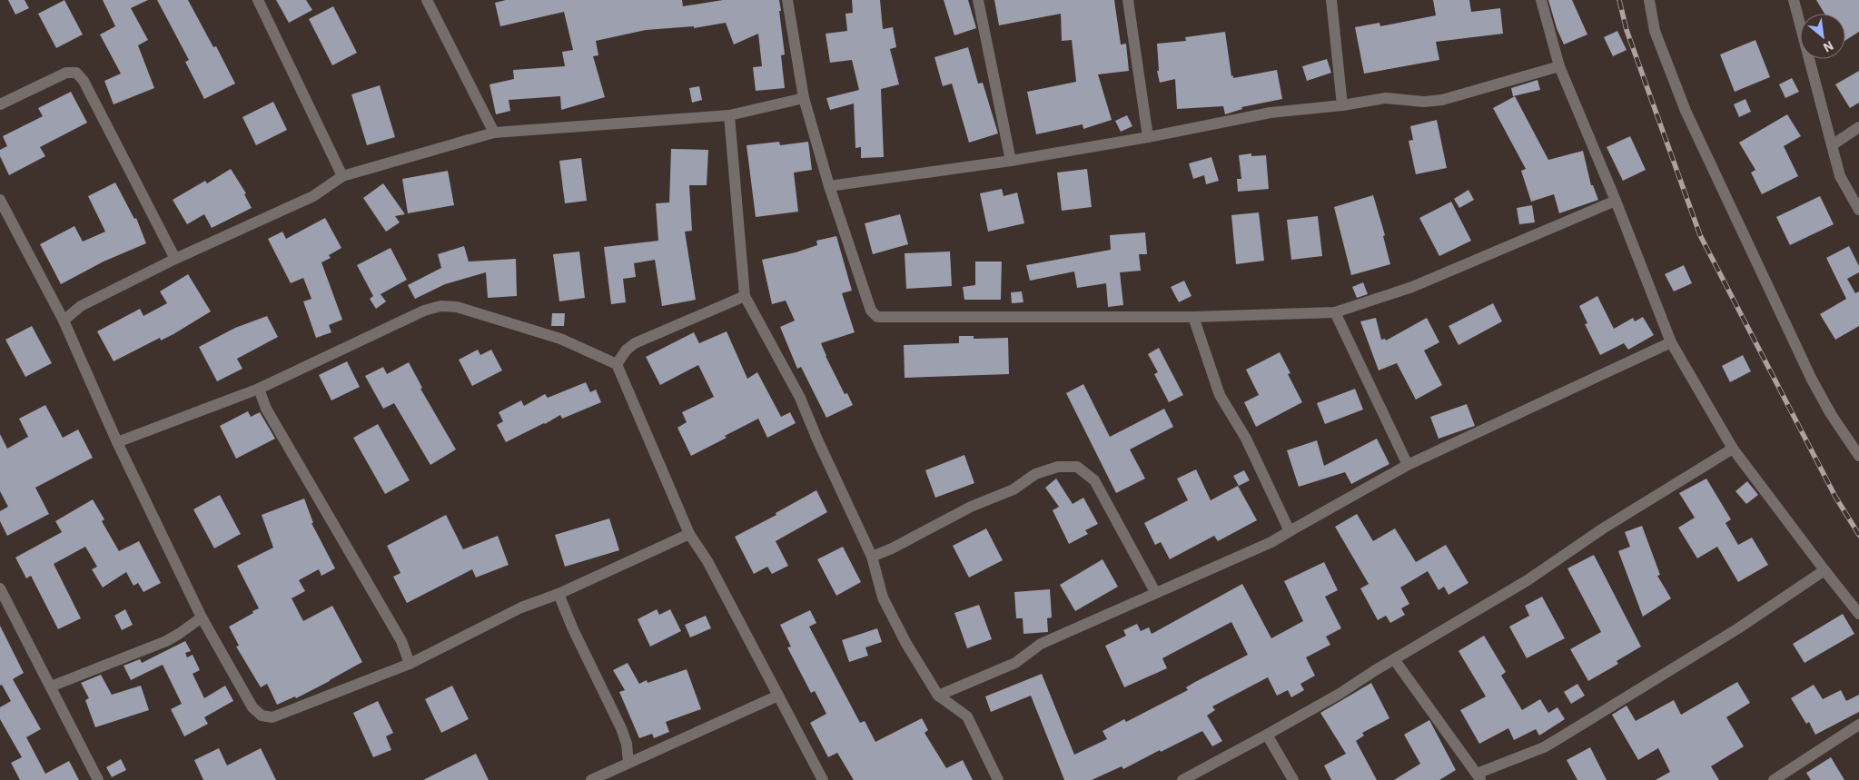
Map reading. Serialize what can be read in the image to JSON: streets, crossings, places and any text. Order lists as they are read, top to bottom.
{
  "north": "bottom right"
}
